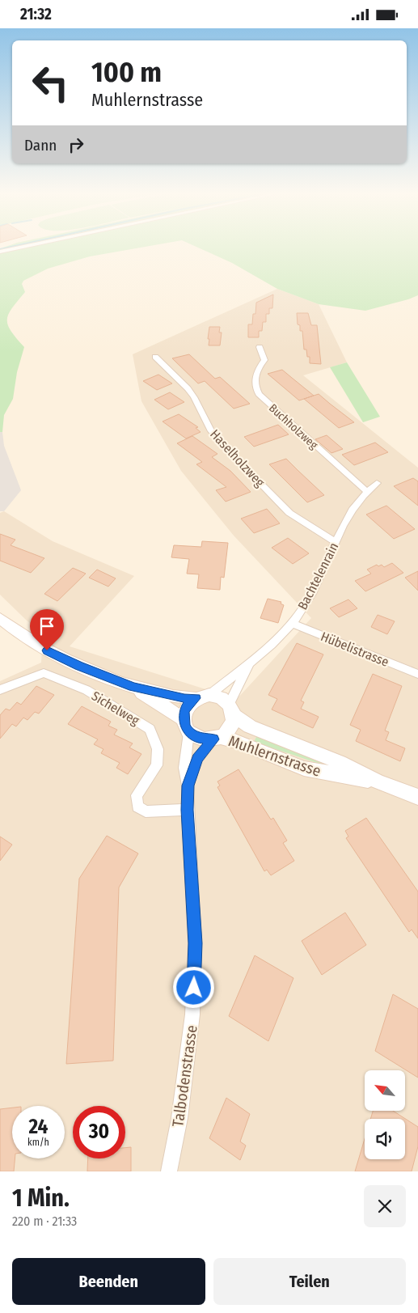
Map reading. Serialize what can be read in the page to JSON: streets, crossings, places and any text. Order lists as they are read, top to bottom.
{
  "streets": {
    "street": [
      "Buchholzweg",
      "Haselholzweg",
      "Bachtelenrain",
      "Hübelistrasse",
      "Sichelweg",
      "Muhlernstrasse",
      "Talbodenstrasse"
    ]
  },
  "crossings": [
    ["Buchholzweg", "Bachtelenrain"],
    ["Haselholzweg", "Bachtelenrain"],
    ["Bachtelenrain", "Hübelistrasse"],
    ["Bachtelenrain", "Muhlernstrasse"],
    ["Bachtelenrain", "Talbodenstrasse"],
    ["Sichelweg", "Talbodenstrasse"],
    ["Muhlernstrasse", "Talbodenstrasse"]
  ],
  "north": "top left",
  "page": {
    "status": "21:32",
    "turn": ["100 m", "Muhlernstrasse"],
    "then": "Dann",
    "speed": "24 km/h",
    "limit": "30",
    "heading": ["1 Min.", "220 m · 21:33"],
    "buttons": ["Beenden", "Teilen"]
  }
}
